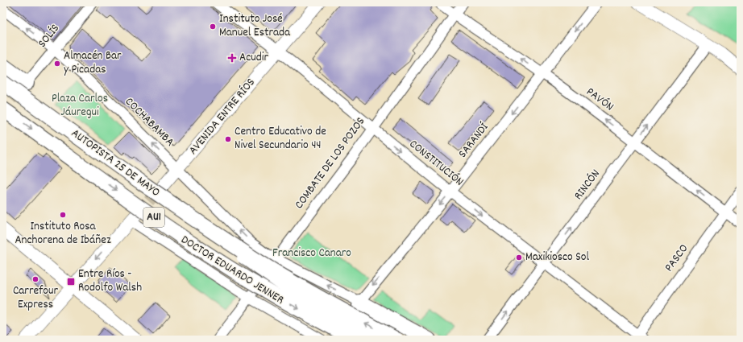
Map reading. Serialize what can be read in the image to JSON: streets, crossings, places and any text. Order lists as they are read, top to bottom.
{
  "streets": {
    "highway": ["AUTOPISTA 25 DE MAYO", "AU1"],
    "main road": ["AVENIDA ENTRE RÍOS"],
    "street": [
      "SOLÍS",
      "PAVÓN",
      "COCHABAMBA",
      "SARANDÍ",
      "COMBATE DE LOS POZOS",
      "CONSTITUCIÓN",
      "RINCÓN",
      "PASCO",
      "DOCTOR EDUARDO JENNER"
    ]
  },
  "crossings": [
    ["SOLÍS", "COCHABAMBA"],
    ["PAVÓN", "SARANDÍ"],
    ["PAVÓN", "COMBATE DE LOS POZOS"],
    ["PAVÓN", "RINCÓN"],
    ["PAVÓN", "PASCO"],
    ["AVENIDA ENTRE RÍOS", "COCHABAMBA"],
    ["AVENIDA ENTRE RÍOS", "CONSTITUCIÓN"],
    ["COCHABAMBA", "SARANDÍ"],
    ["COCHABAMBA", "COMBATE DE LOS POZOS"],
    ["SARANDÍ", "CONSTITUCIÓN"],
    ["COMBATE DE LOS POZOS", "CONSTITUCIÓN"],
    ["COMBATE DE LOS POZOS", "DOCTOR EDUARDO JENNER"],
    ["CONSTITUCIÓN", "RINCÓN"],
    ["CONSTITUCIÓN", "PASCO"]
  ],
  "one_way": [
    "PAVÓN",
    "SARANDÍ",
    "CONSTITUCIÓN",
    "RINCÓN"
  ],
  "parks": ["Plaza Carlos Jáuregui", "Francisco Canaro"],
  "places": {
    "other": [
      "Instituto José Manuel Estrada",
      "Almacén Bar y Picadas",
      "Centro Educativo de Nivel Secundario 44",
      "Instituto Rosa Anchorena de Ibáñez",
      "Maxikiosco Sol",
      "Carrefour Express"
    ],
    "health": ["Acudir"],
    "transit": ["Entre Ríos - Rodolfo Walsh"]
  }
}
